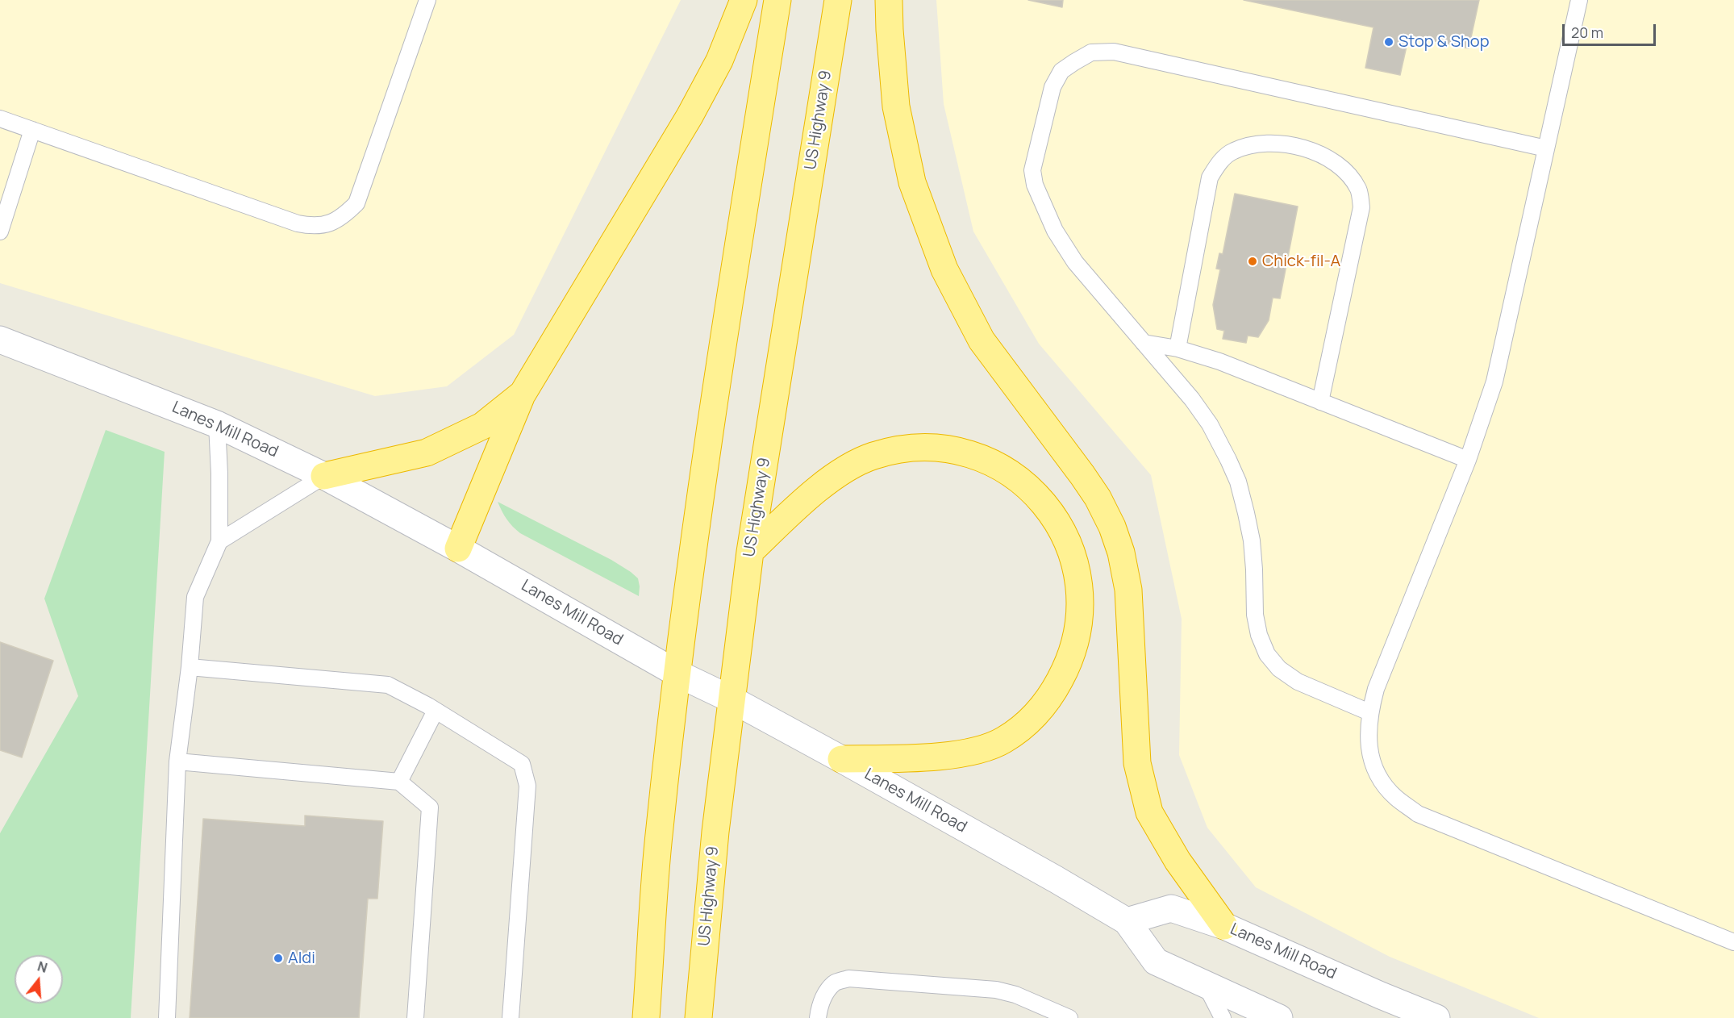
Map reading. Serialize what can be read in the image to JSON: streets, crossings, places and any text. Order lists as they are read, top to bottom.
{
  "streets": {
    "highway": ["US Highway 9"],
    "street": ["Lanes Mill Road"]
  },
  "crossings": [
    ["US Highway 9", "Lanes Mill Road"]
  ],
  "places": ["Stop & Shop", "Chick-fil-A", "Aldi"],
  "scale_bar": "20 m",
  "north": "top"
}
